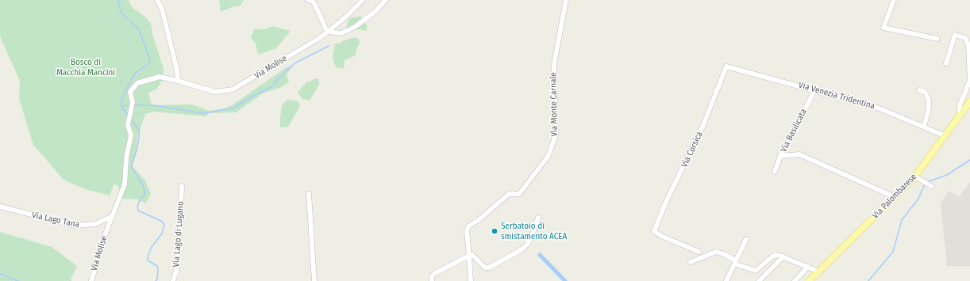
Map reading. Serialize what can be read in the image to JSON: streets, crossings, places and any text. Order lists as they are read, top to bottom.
{
  "streets": {
    "main road": ["Via Palombarese"],
    "street": [
      "Via Molise",
      "Via Venezia Tridentina",
      "Via Monte Carnale",
      "Via Basilicata",
      "Via Corsica",
      "Via Lago Tana",
      "Via Lago di Lugano"
    ]
  },
  "crossings": [
    ["Via Molise", "Via Lago Tana"],
    ["Via Venezia Tridentina", "Via Basilicata"],
    ["Via Venezia Tridentina", "Via Corsica"],
    ["Via Venezia Tridentina", "Via Palombarese"]
  ],
  "parks": ["Bosco di Macchia Mancini"],
  "places": ["Serbatoio di smistamento ACEA"]
}
